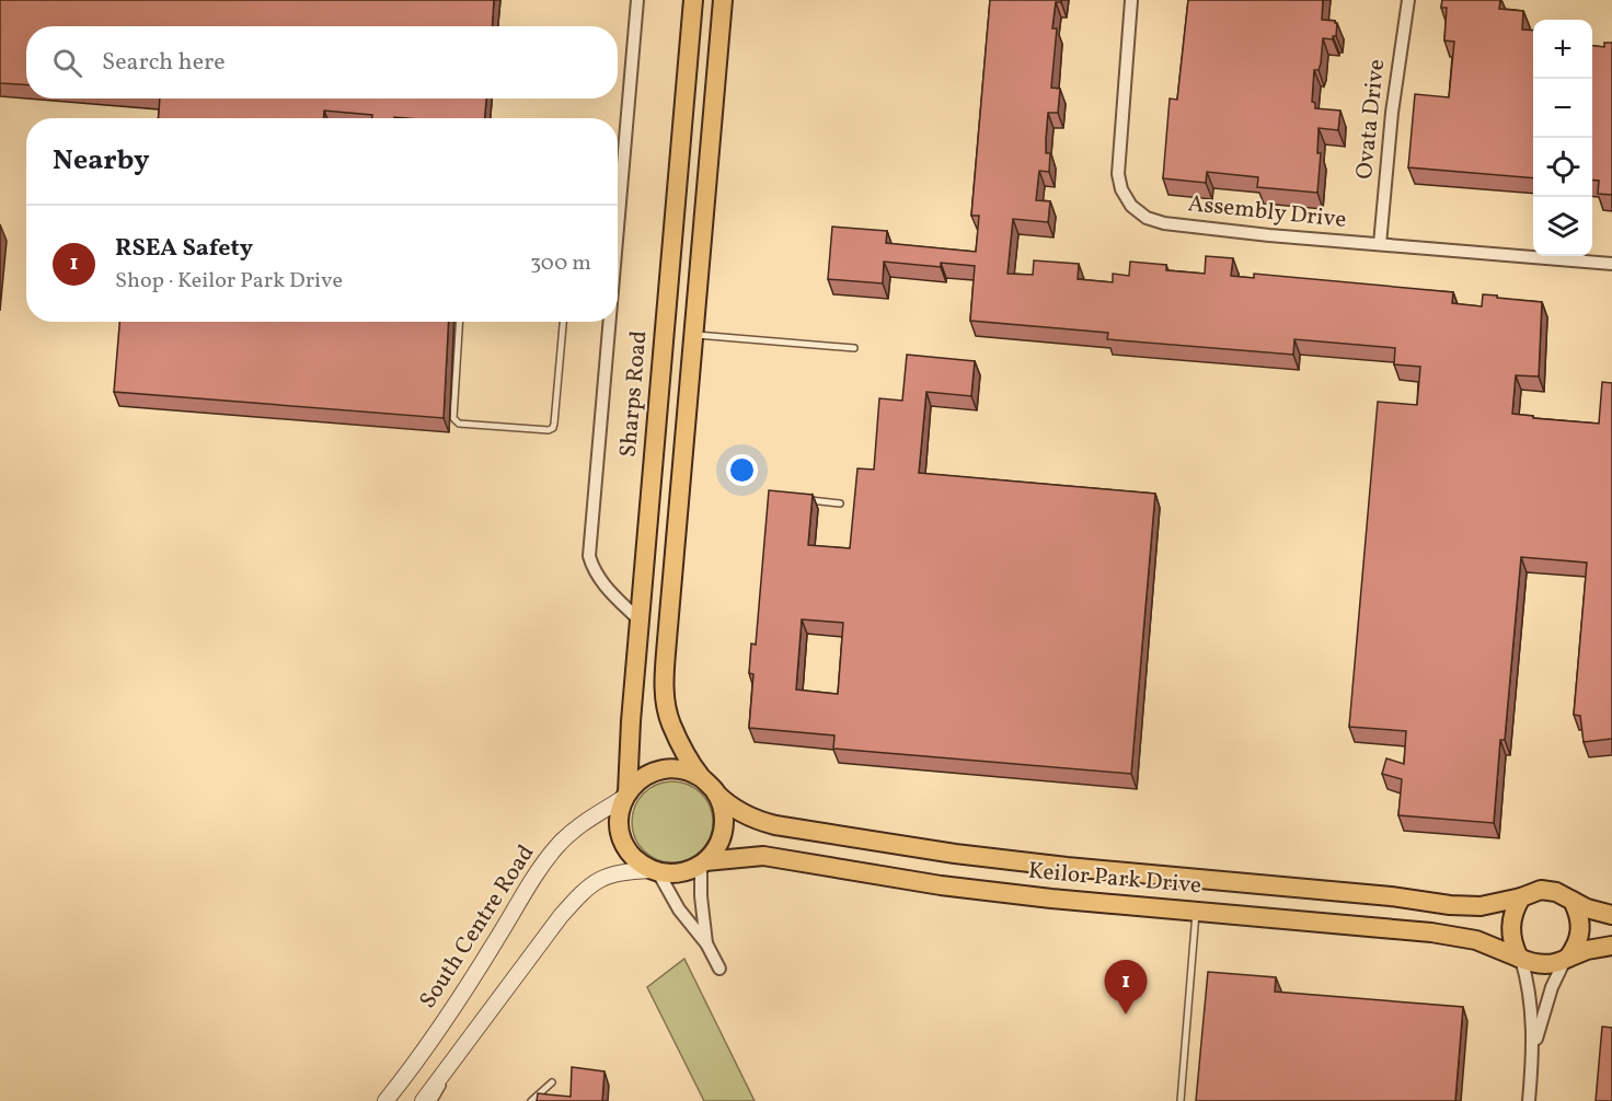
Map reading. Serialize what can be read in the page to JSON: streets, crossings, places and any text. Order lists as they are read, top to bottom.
{
  "streets": {
    "main road": ["Sharps Road", "Keilor Park Drive"],
    "street": ["Ovata Drive", "Assembly Drive", "South Centre Road"]
  },
  "crossings": [
    ["Ovata Drive", "Assembly Drive"],
    ["Sharps Road", "Keilor Park Drive"],
    ["Sharps Road", "South Centre Road"],
    ["Keilor Park Drive", "South Centre Road"]
  ],
  "page": {
    "map_buttons": ["+", "−"],
    "search": "Search here",
    "heading": "Nearby",
    "list": [
      {
        "mark": "1",
        "name": "RSEA Safety",
        "note": "Shop · Keilor Park Drive",
        "value": "300 m"
      }
    ],
    "pins": "1"
  }
}
